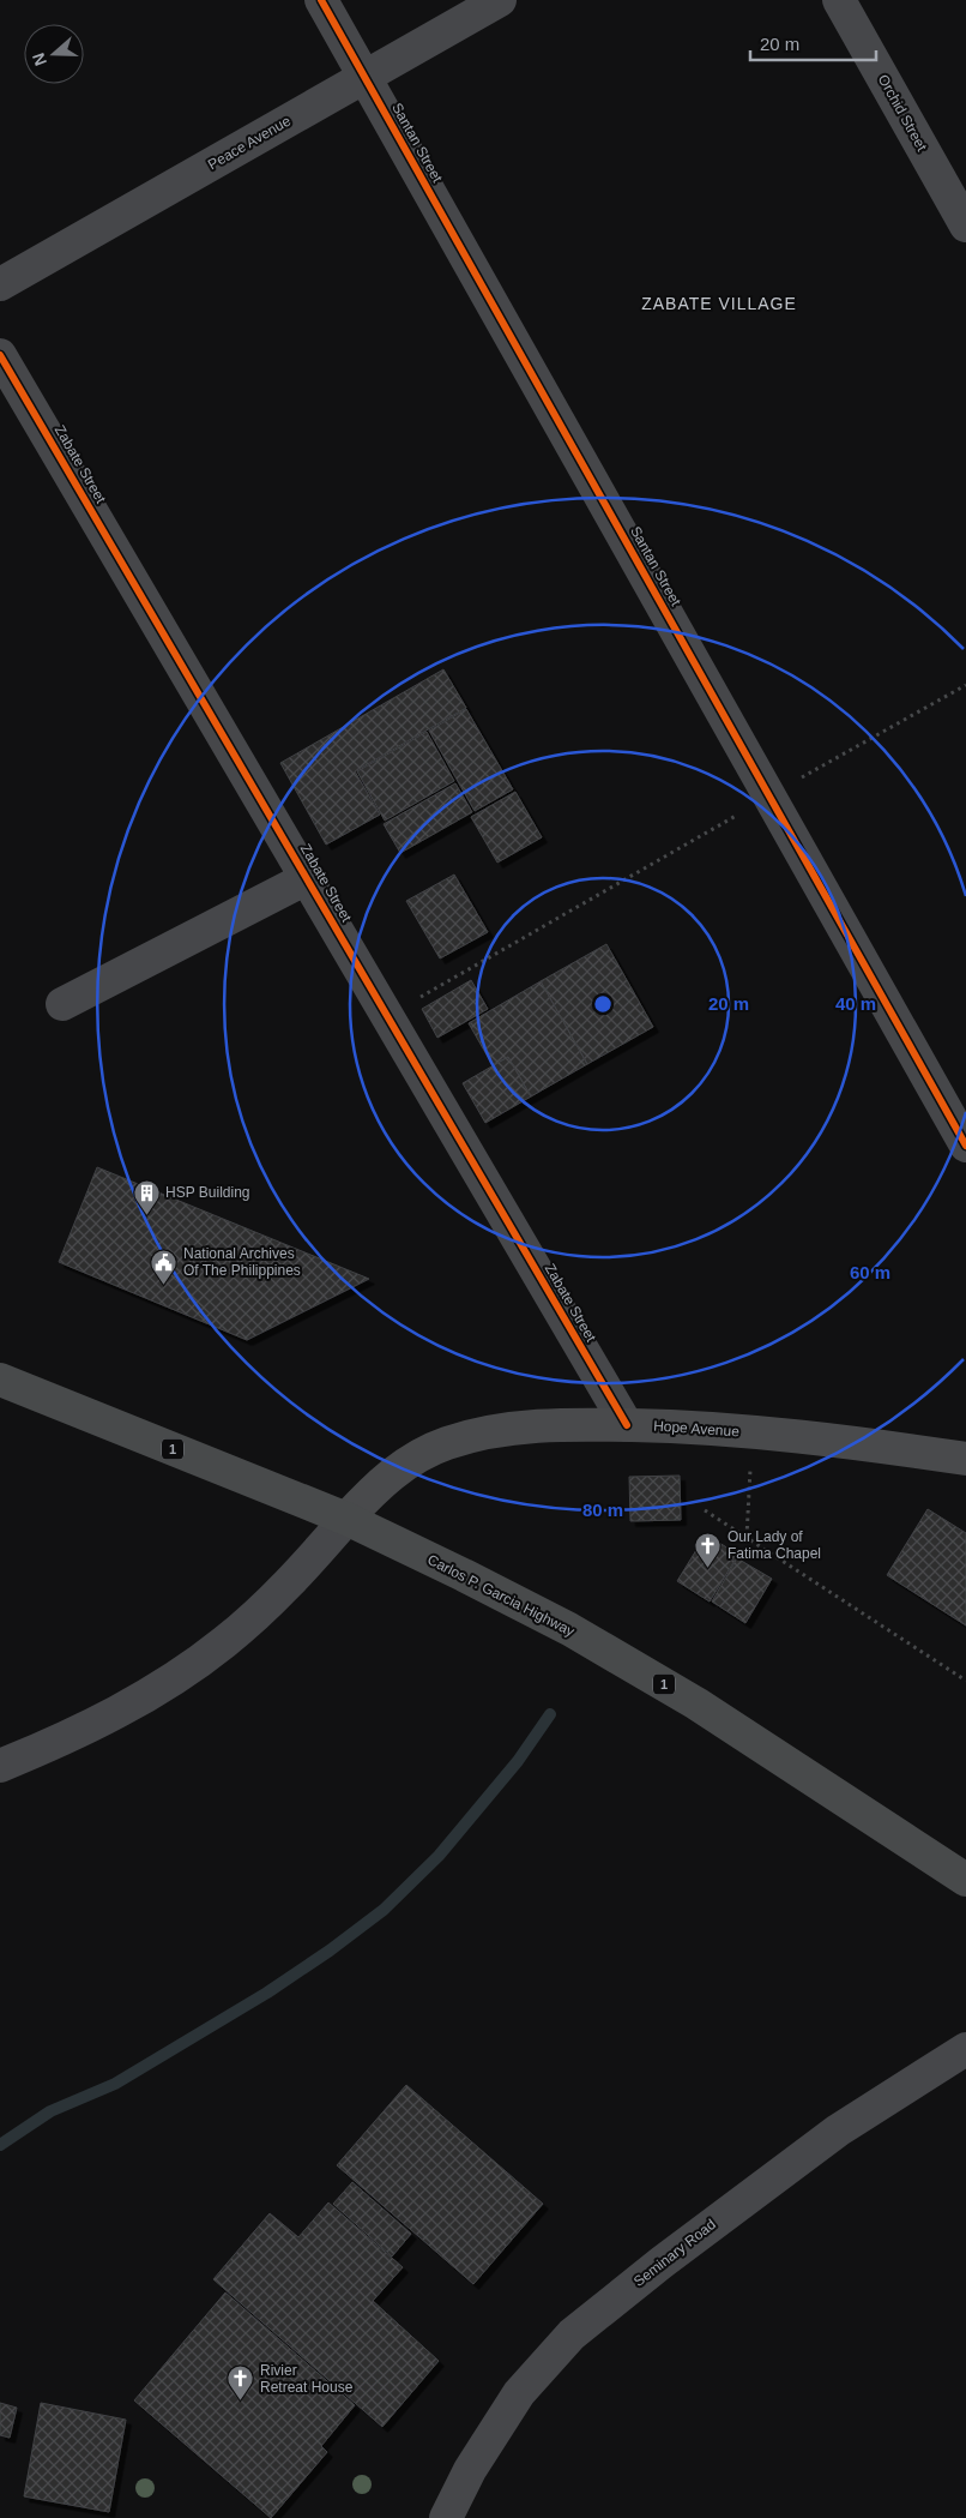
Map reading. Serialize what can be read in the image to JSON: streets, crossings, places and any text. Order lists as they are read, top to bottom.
{
  "streets": {
    "highway": ["1", "Carlos P. Garcia Highway"],
    "main road": ["Hope Avenue"],
    "street": [
      "Orchid Street",
      "Peace Avenue",
      "Santan Street",
      "Zabate Street",
      "Seminary Road"
    ]
  },
  "crossings": [
    ["Peace Avenue", "Santan Street"],
    ["Zabate Street", "Hope Avenue"],
    ["Hope Avenue", "Carlos P. Garcia Highway"]
  ],
  "districts": ["ZABATE VILLAGE"],
  "places": {
    "building": ["HSP Building"],
    "public building": ["National Archives Of The Philippines"],
    "church": ["Our Lady of Fatima Chapel", "Rivier Retreat House"]
  },
  "scale_bar": "20 m",
  "north": "left",
  "rings": [
    "20 m",
    "40 m",
    "60 m",
    "80 m"
  ]
}
